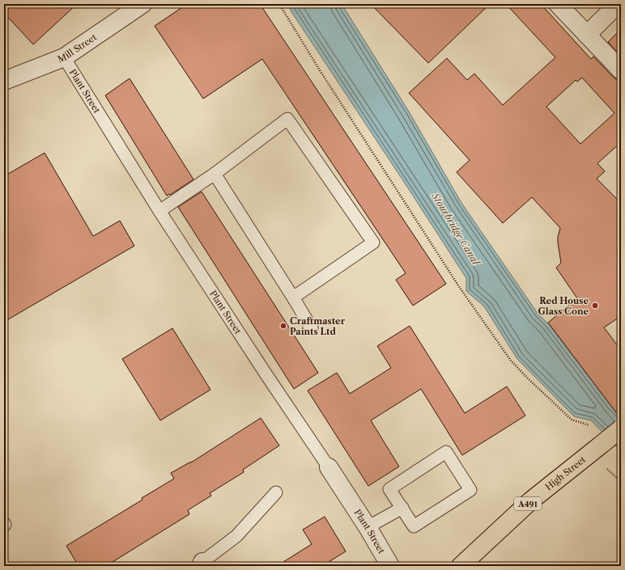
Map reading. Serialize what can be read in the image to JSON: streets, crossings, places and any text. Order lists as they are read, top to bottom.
{
  "streets": {
    "highway": ["High Street", "A491"],
    "street": ["Mill Street", "Plant Street"]
  },
  "crossings": [
    ["Mill Street", "Plant Street"]
  ],
  "water": ["Stourbridge Canal"],
  "places": ["Red House Glass Cone", "Craftmaster Paints Ltd"]
}
